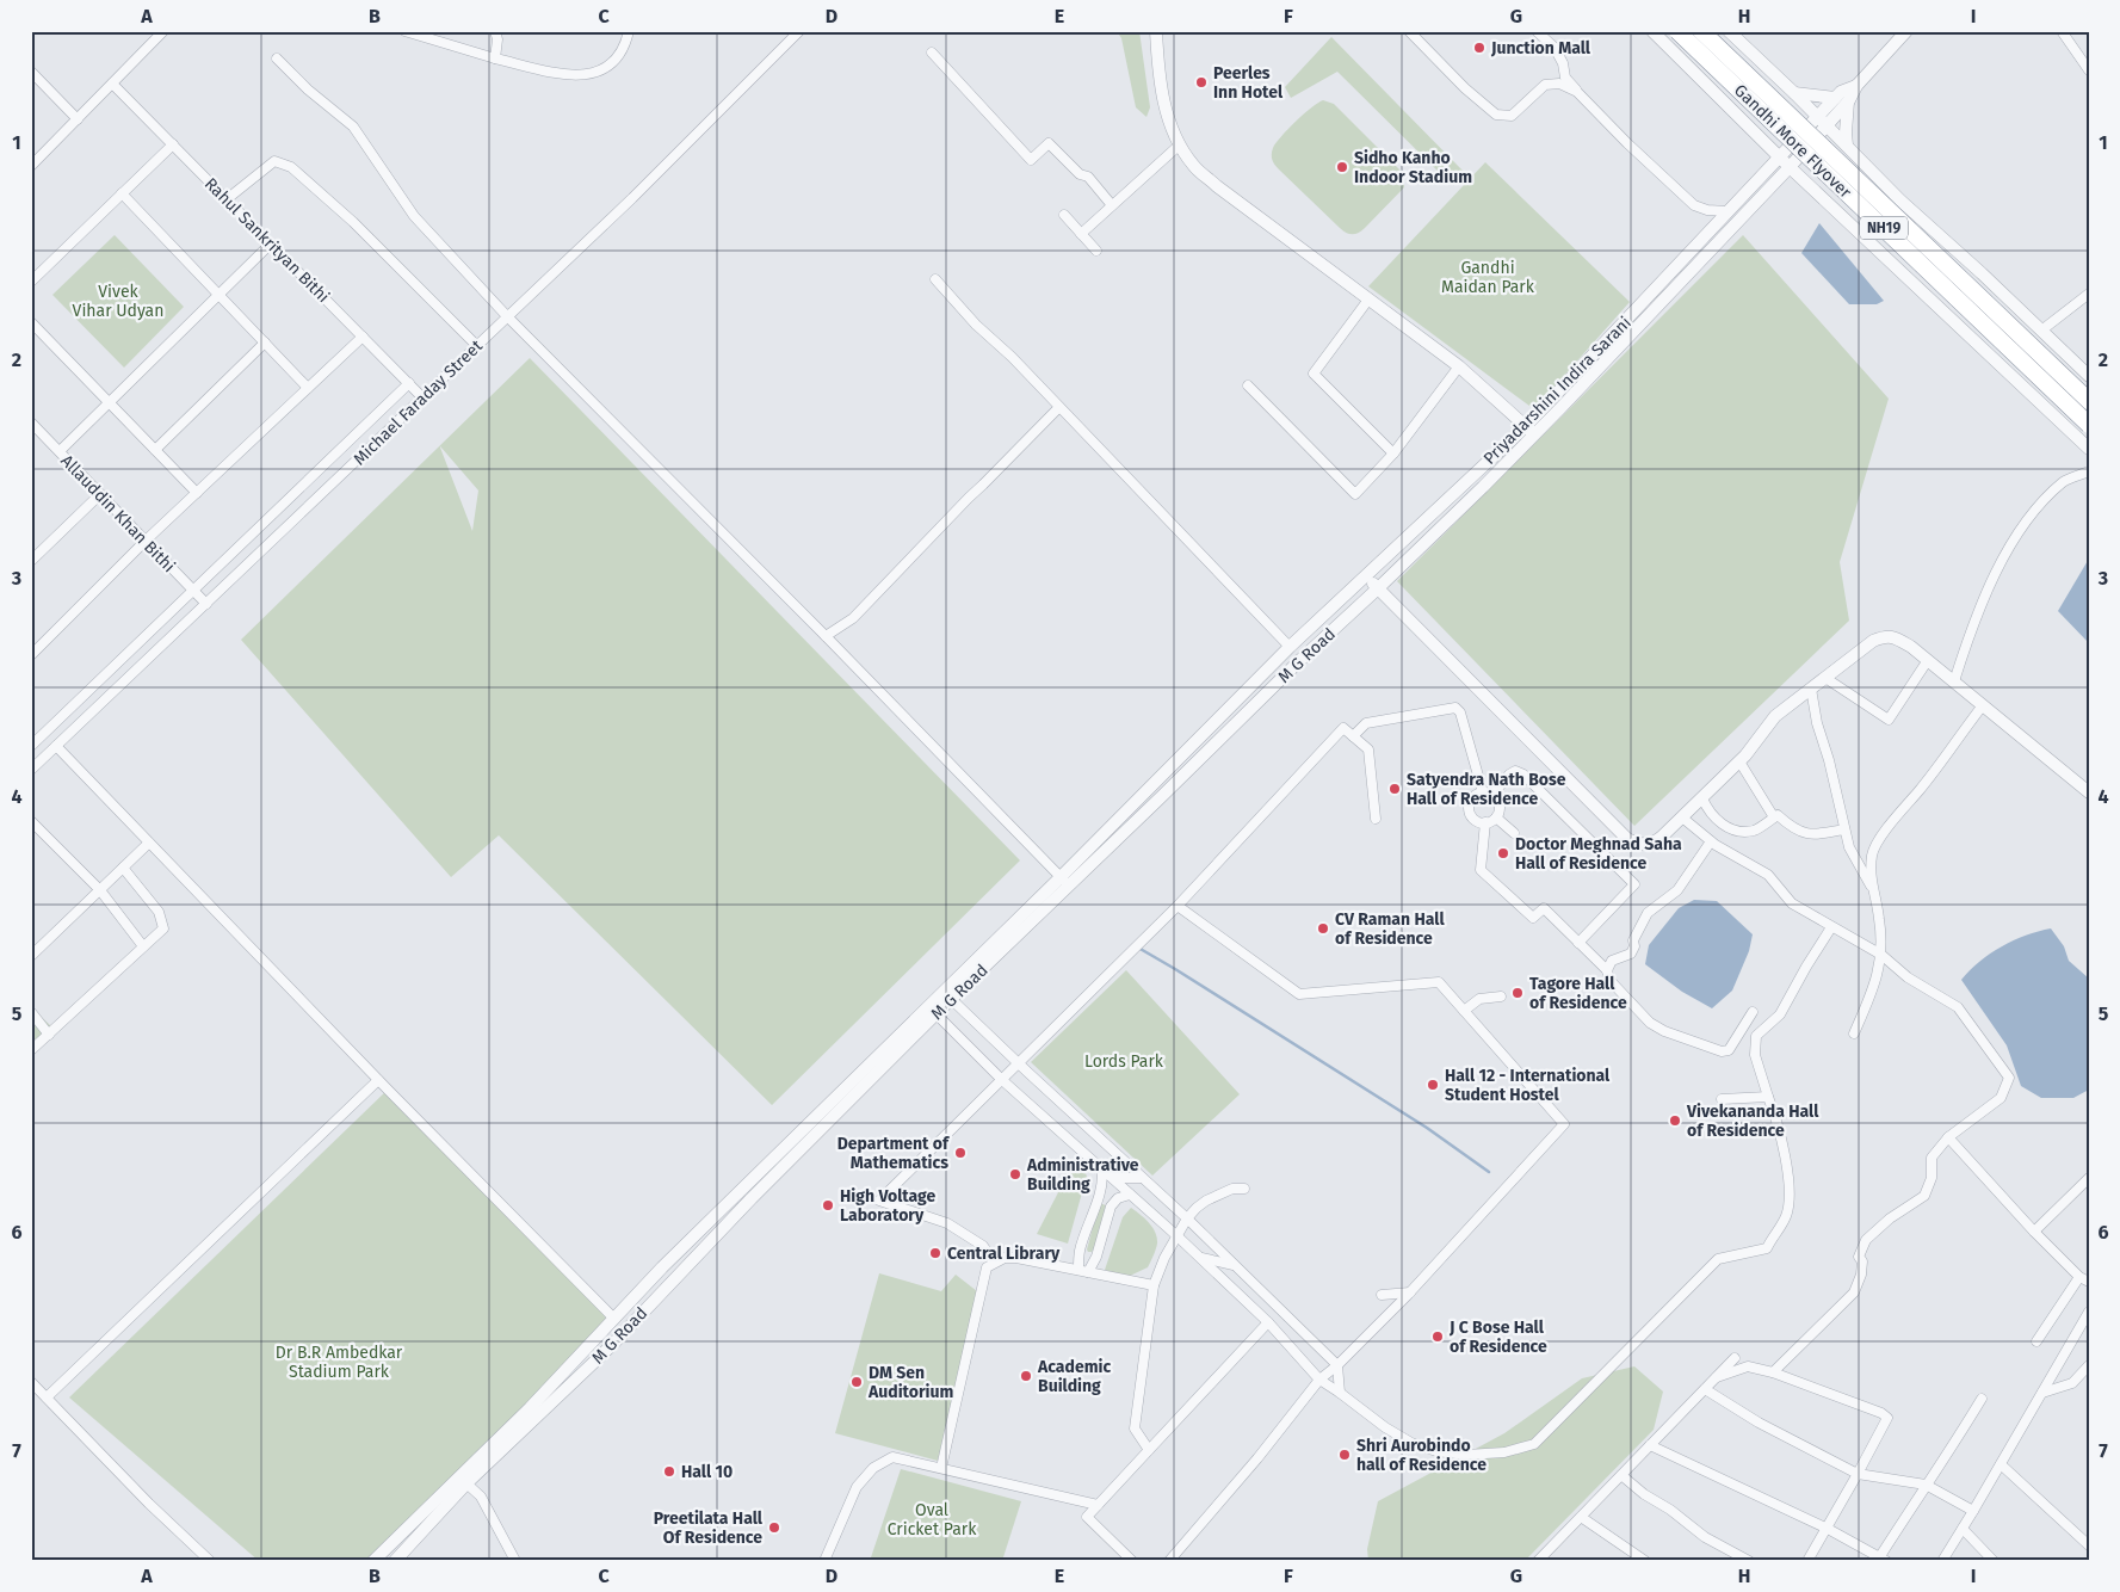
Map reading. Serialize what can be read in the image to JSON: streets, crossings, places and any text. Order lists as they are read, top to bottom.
{
  "streets": {
    "highway": ["Gandhi More Flyover", "NH19"],
    "street": [
      "Rahul Sankrityan Bithi",
      "Priyadarshini Indira Sarani",
      "Michael Faraday Street",
      "Allauddin Khan Bithi",
      "M G Road"
    ]
  },
  "crossings": [
    ["Rahul Sankrityan Bithi", "Michael Faraday Street"],
    ["Priyadarshini Indira Sarani", "M G Road"],
    ["Michael Faraday Street", "Allauddin Khan Bithi"]
  ],
  "parks": [
    "Gandhi Maidan Park",
    "Vivek Vihar Udyan",
    "Lords Park",
    "Dr B.R Ambedkar Stadium Park",
    "Oval Cricket Park"
  ],
  "places": [
    "Junction Mall",
    "Peerles Inn Hotel",
    "Sidho Kanho Indoor Stadium",
    "Satyendra Nath Bose Hall of Residence",
    "Doctor Meghnad Saha Hall of Residence",
    "CV Raman Hall of Residence",
    "Tagore Hall of Residence",
    "Hall 12 - International Student Hostel",
    "Vivekananda Hall of Residence",
    "Department of Mathematics",
    "Administrative Building",
    "High Voltage Laboratory",
    "Central Library",
    "J C Bose Hall of Residence",
    "Academic Building",
    "DM Sen Auditorium",
    "Shri Aurobindo hall of Residence",
    "Hall 10",
    "Preetilata Hall Of Residence"
  ],
  "grid": {
    "columns": [
      "A",
      "B",
      "C",
      "D",
      "E",
      "F",
      "G",
      "H",
      "I"
    ],
    "rows": [
      "1",
      "2",
      "3",
      "4",
      "5",
      "6",
      "7"
    ]
  }
}
